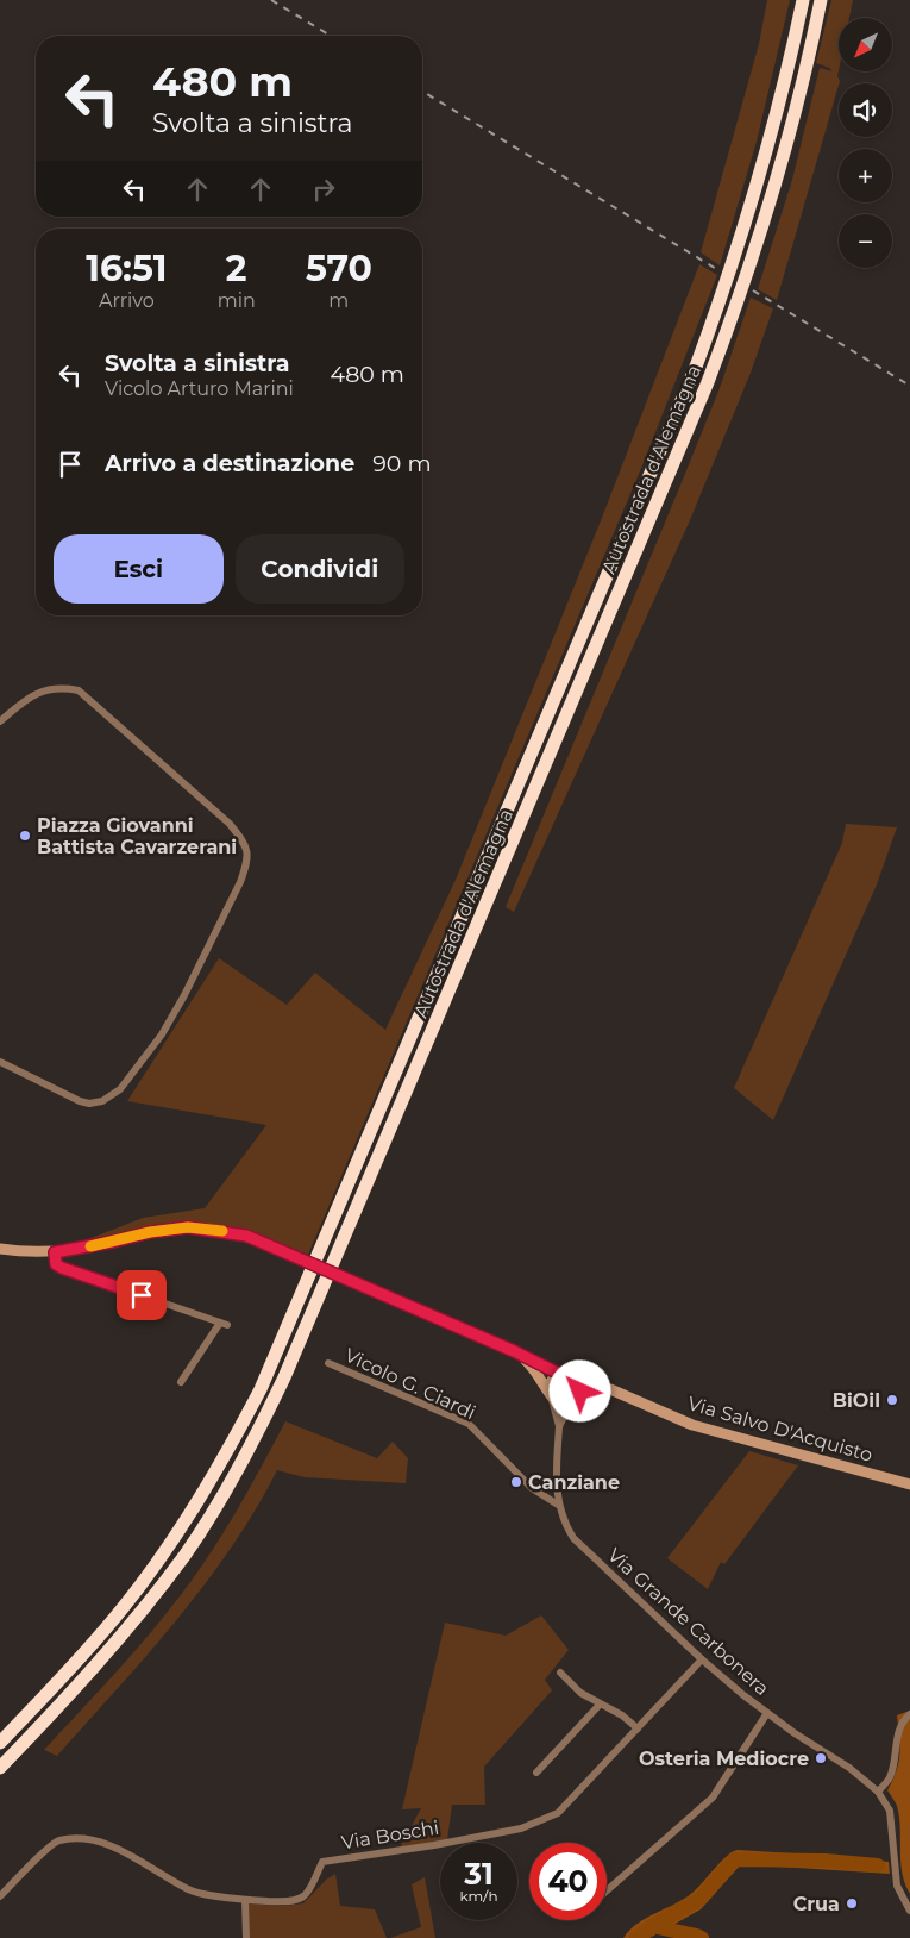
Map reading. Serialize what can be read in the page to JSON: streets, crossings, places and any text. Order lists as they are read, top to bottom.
{
  "streets": {
    "highway": ["Autostrada d'Alemagna"],
    "street": [
      "Vicolo G. Ciardi",
      "Via Salvo D'Acquisto",
      "Via Grande Carbonera",
      "Via Boschi"
    ]
  },
  "crossings": [
    ["Vicolo G. Ciardi", "Via Grande Carbonera"],
    ["Via Salvo D'Acquisto", "Via Grande Carbonera"],
    ["Via Grande Carbonera", "Via Boschi"]
  ],
  "places": [
    "Piazza Giovanni Battista Cavarzerani",
    "BiOil",
    "Canziane",
    "Osteria Mediocre",
    "Crua"
  ],
  "north": "bottom left",
  "page": {
    "map_buttons": ["+", "−"],
    "turn": ["480 m", "Svolta a sinistra"],
    "eta": [
      "16:51",
      "Arrivo",
      "2",
      "min",
      "570",
      "m"
    ],
    "list": [
      {
        "name": "Svolta a sinistra",
        "note": "Vicolo Arturo Marini",
        "value": "480 m"
      },
      {
        "name": "Arrivo a destinazione",
        "value": "90 m"
      }
    ],
    "buttons": ["Esci", "Condividi"],
    "speed": "31 km/h",
    "limit": "40"
  }
}
